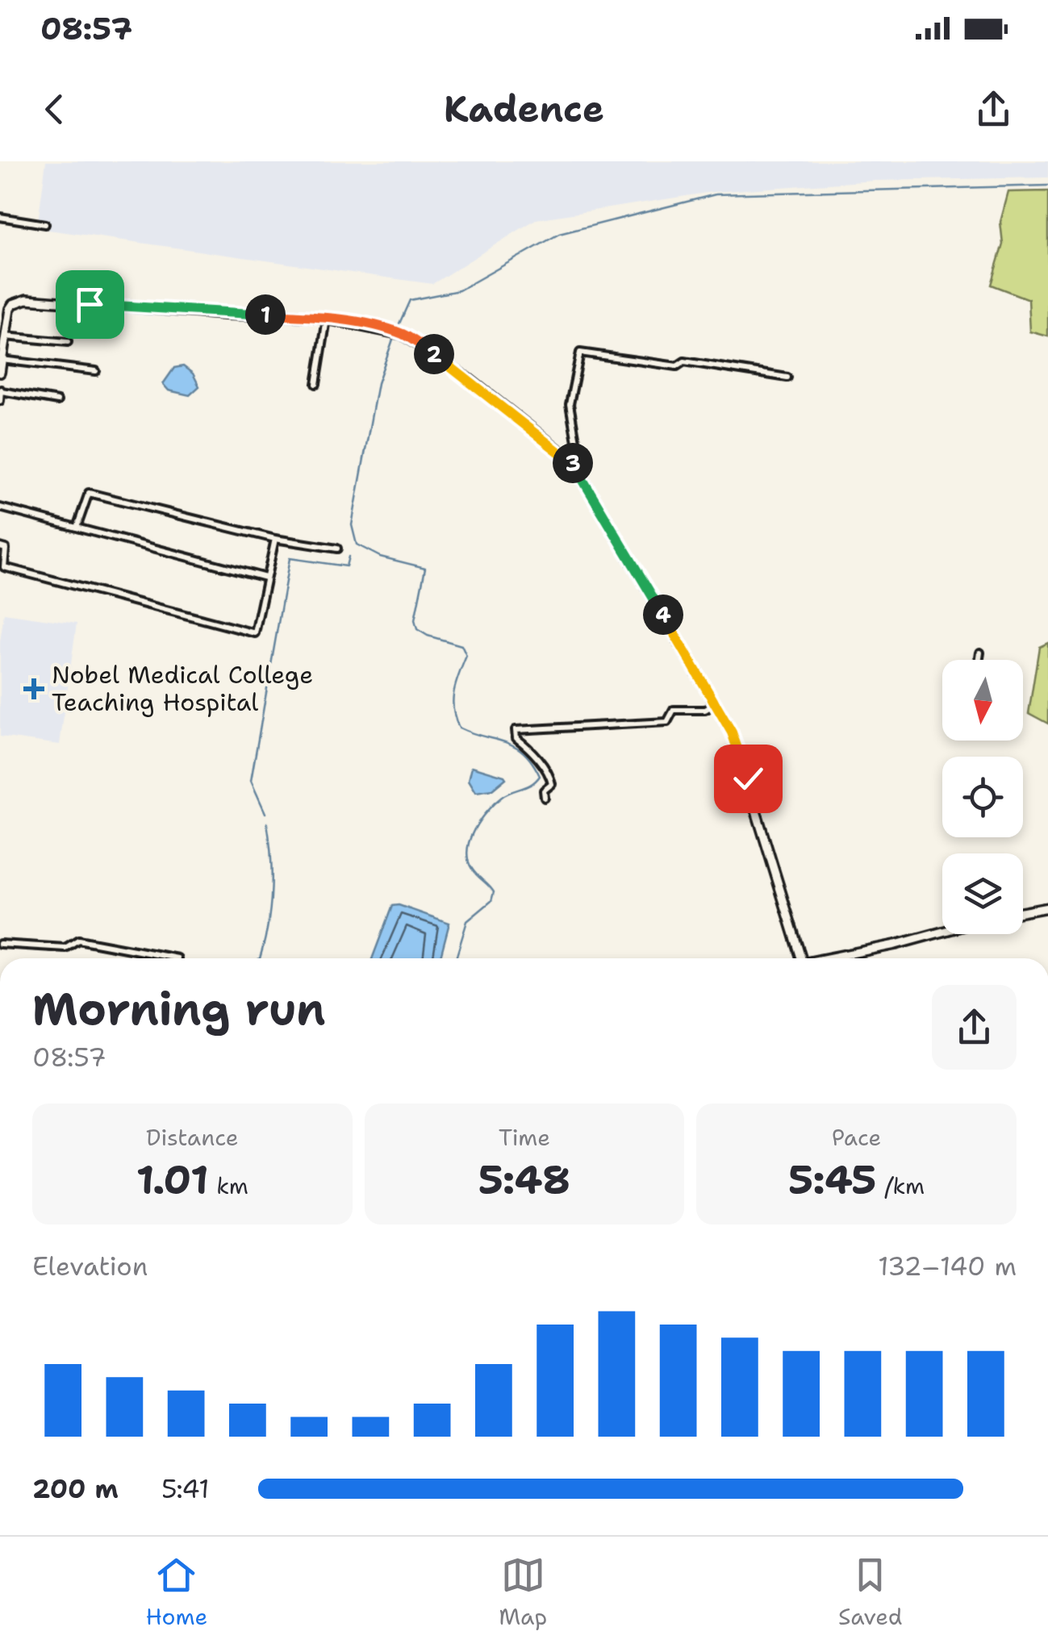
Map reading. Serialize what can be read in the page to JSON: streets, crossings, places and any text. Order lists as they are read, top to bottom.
{
  "places": {
    "health": ["Nobel Medical College Teaching Hospital"]
  },
  "north": "bottom",
  "page": {
    "status": "08:57",
    "header": "Kadence",
    "pins": [
      "1",
      "2",
      "3",
      "4"
    ],
    "heading": ["Morning run", "08:57"],
    "stats": [
      ["Distance", "1.01 km"],
      ["Time", "5:48"],
      ["Pace", "5:45 /km"]
    ],
    "chart": ["Elevation", "132–140 m"],
    "list": [
      {
        "name": "200 m",
        "note": "5:41"
      }
    ],
    "tabs": ["Home", "Map", "Saved"]
  }
}
